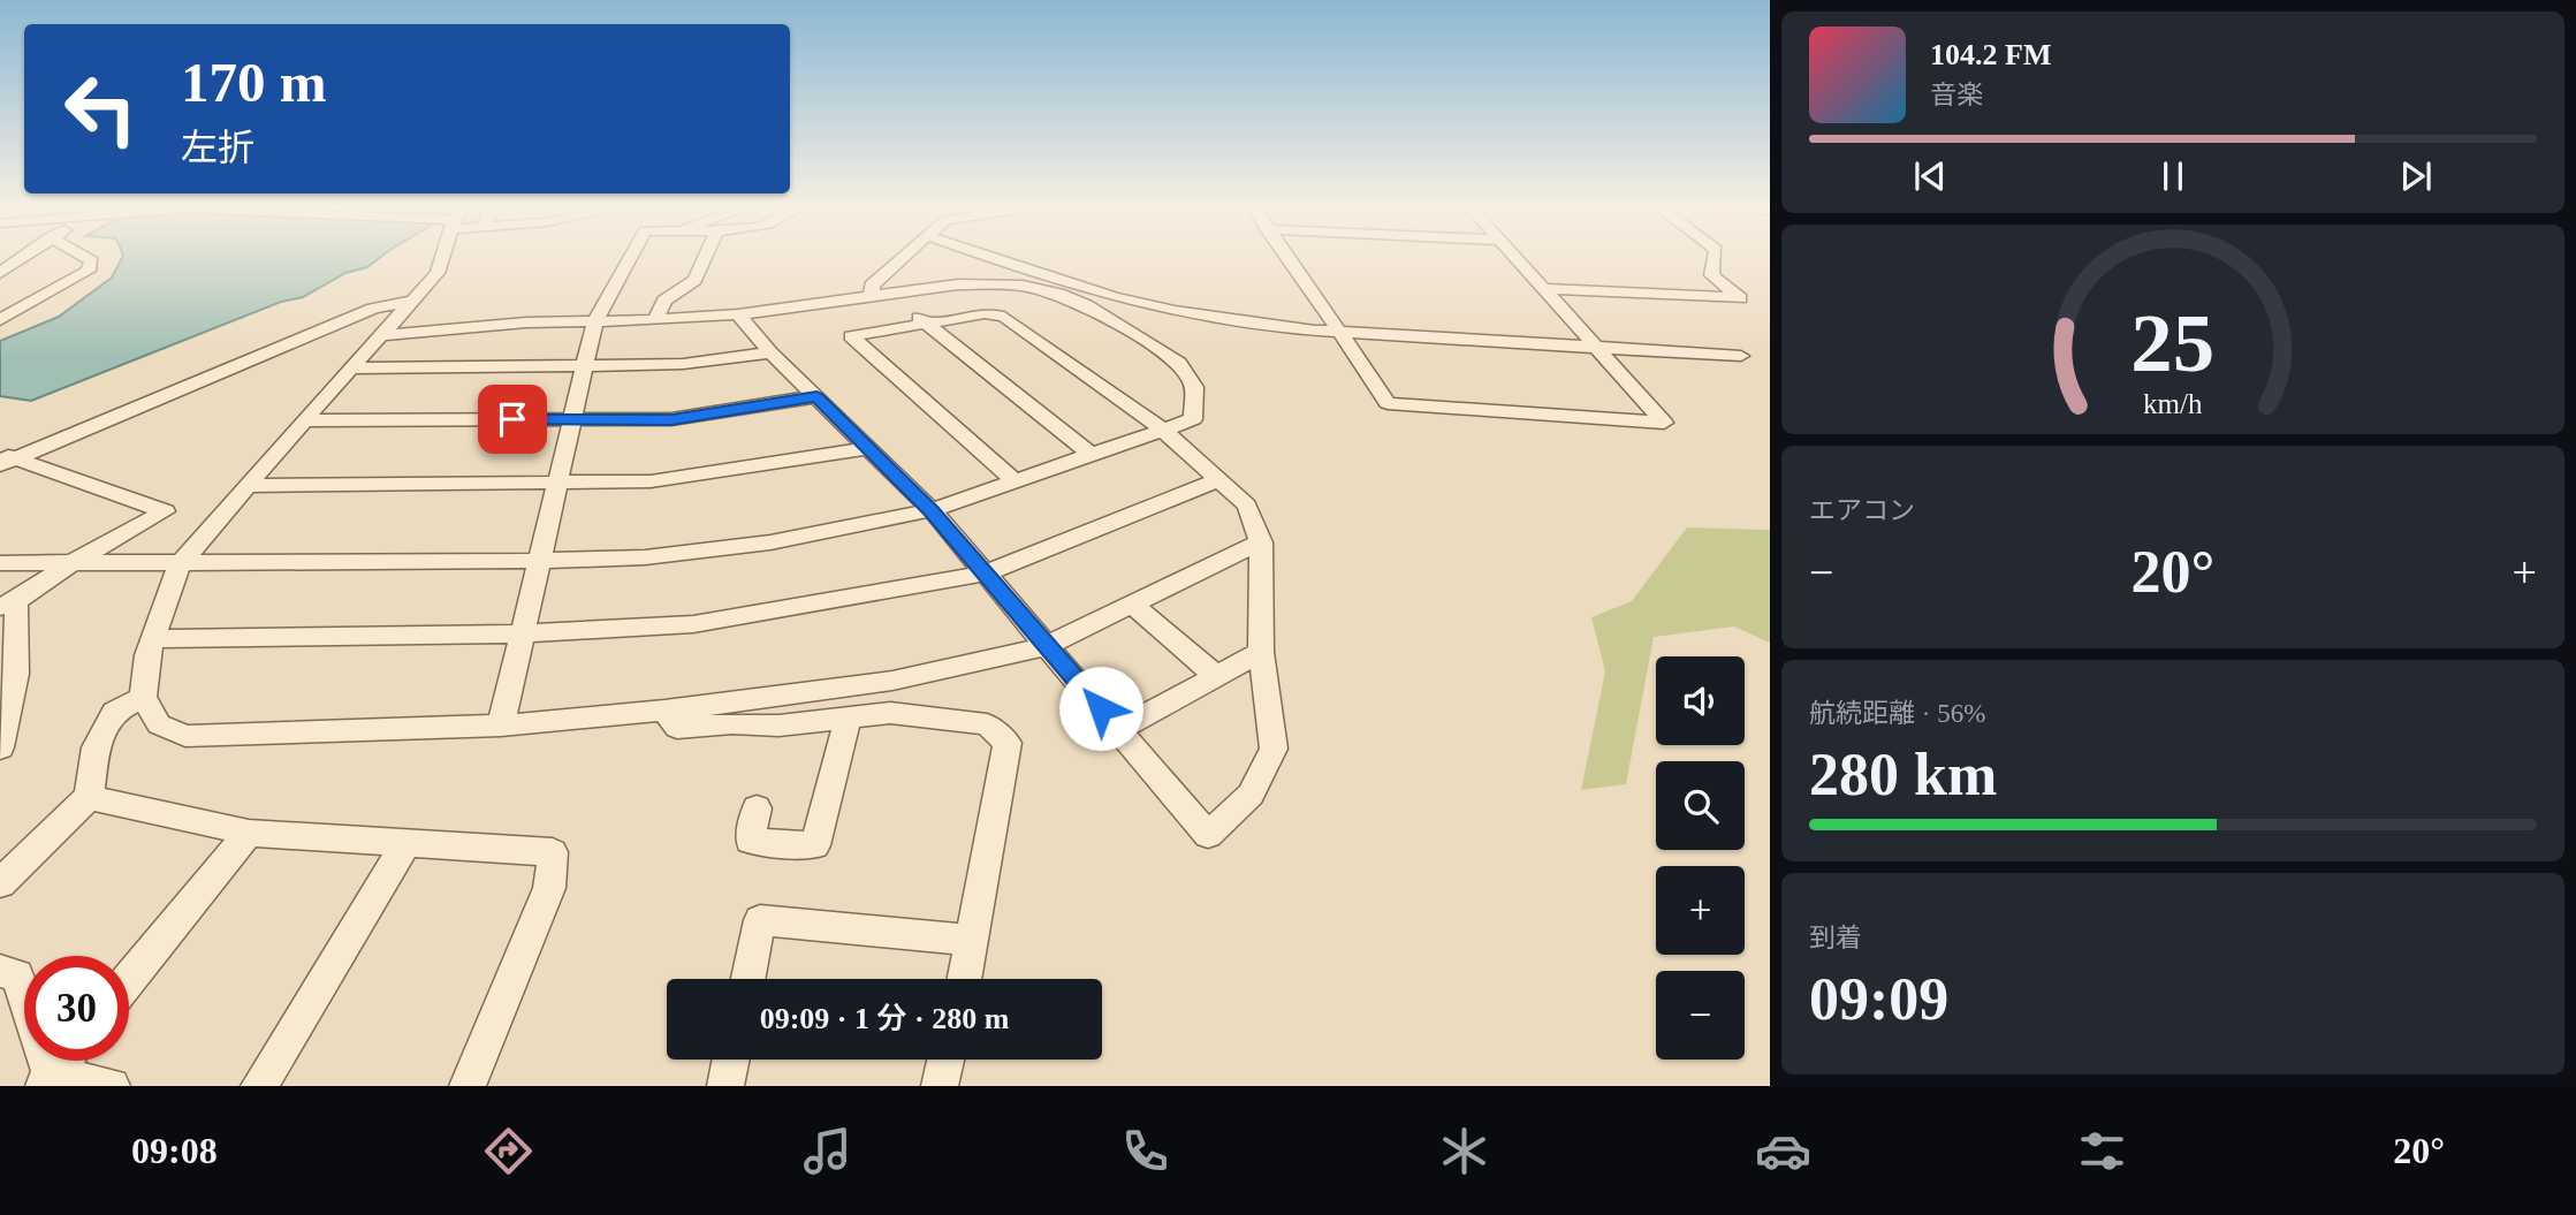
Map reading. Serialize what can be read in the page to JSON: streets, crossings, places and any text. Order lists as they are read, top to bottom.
{
  "page": {
    "turn": ["170 m", "左折"],
    "song": ["104.2 FM", "音楽"],
    "tile": [
      "エアコン",
      ["航続距離 · 56%", "280 km"],
      ["到着", "09:09"]
    ],
    "heat": ["−", "20°", "+"],
    "map_buttons": ["+", "−"],
    "limit": "30",
    "trip": "09:09 · 1 分 · 280 m",
    "tabs": ["09:08", "20°"],
    "gauge": ["25", "km/h"]
  }
}
